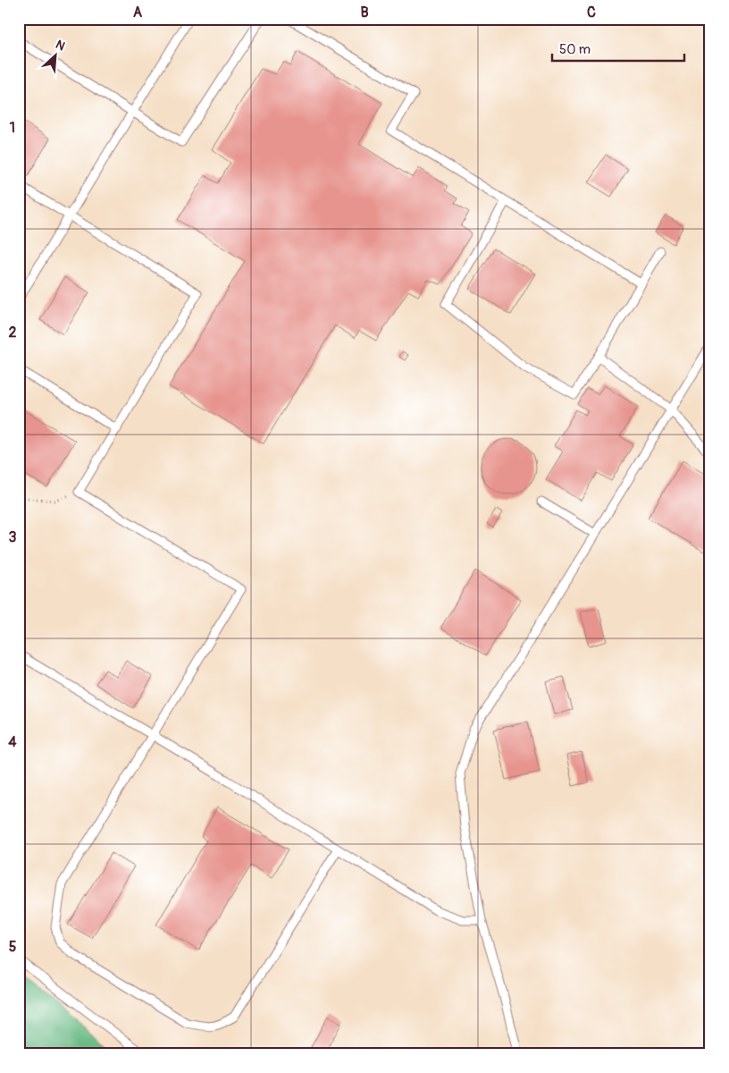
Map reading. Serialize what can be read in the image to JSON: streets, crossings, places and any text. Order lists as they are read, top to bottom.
{
  "scale_bar": "50 m",
  "north": "top right",
  "grid": {
    "columns": ["A", "B", "C"],
    "rows": [
      "1",
      "2",
      "3",
      "4",
      "5"
    ]
  }
}
